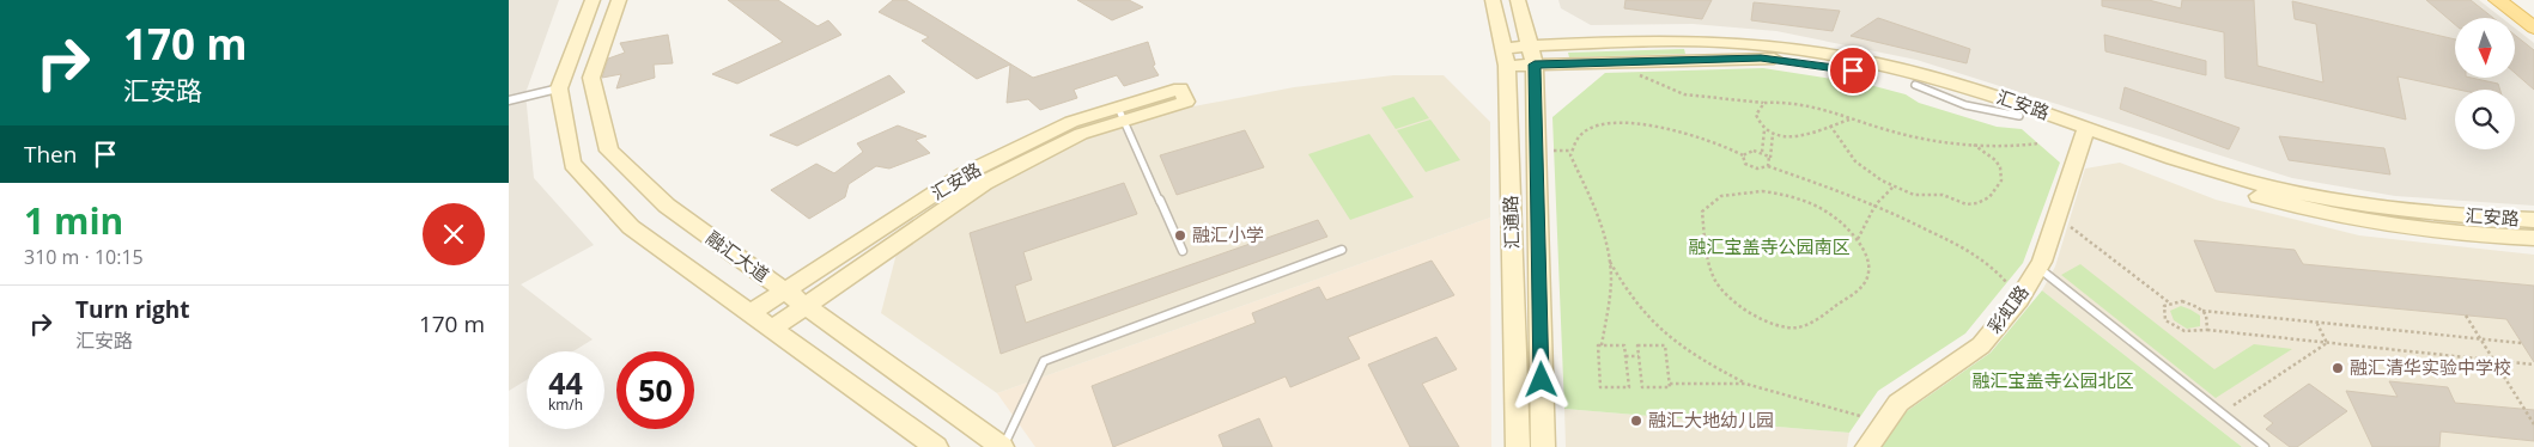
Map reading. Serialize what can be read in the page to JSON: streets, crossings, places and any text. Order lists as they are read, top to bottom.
{
  "streets": {
    "street": [
      "汇安路",
      "汇通路",
      "融汇大道",
      "彩虹路"
    ]
  },
  "crossings": [
    ["汇安路", "汇通路"],
    ["汇安路", "融汇大道"],
    ["汇安路", "彩虹路"]
  ],
  "parks": ["融汇宝盖寺公园南区", "融汇宝盖寺公园北区"],
  "places": ["融汇小学", "融汇清华实验中学校", "融汇大地幼儿园"],
  "north": "bottom",
  "page": {
    "turn": ["170 m", "汇安路"],
    "then": "Then",
    "heading": ["1 min", "310 m · 10:15"],
    "list": [
      {
        "name": "Turn right",
        "note": "汇安路",
        "value": "170 m"
      }
    ],
    "speed": "44 km/h",
    "limit": "50"
  }
}
